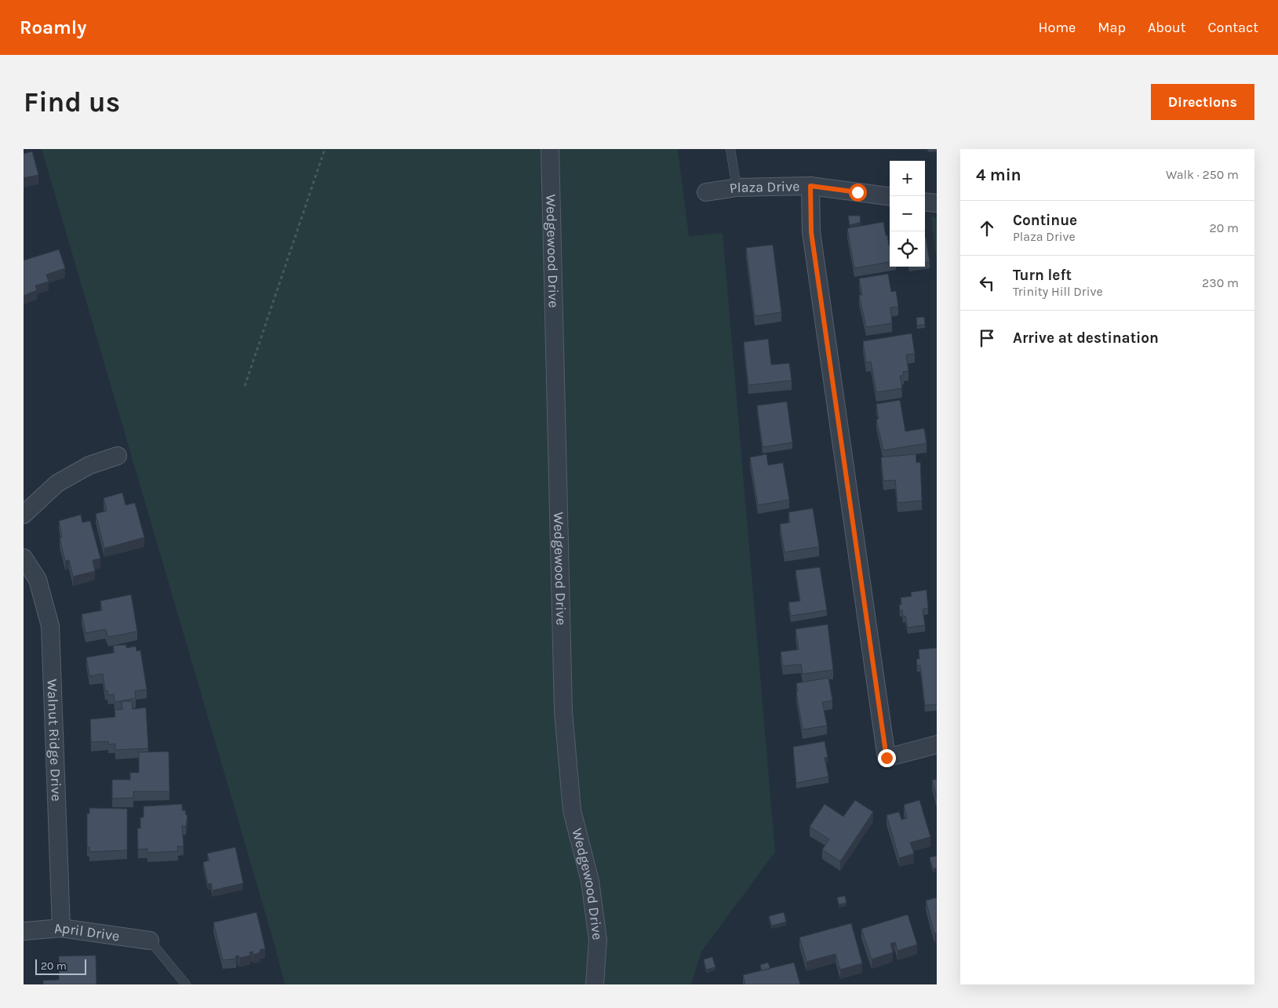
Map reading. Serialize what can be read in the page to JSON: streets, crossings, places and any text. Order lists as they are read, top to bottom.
{
  "streets": {
    "street": [
      "Plaza Drive",
      "Wedgewood Drive",
      "Walnut Ridge Drive",
      "April Drive"
    ]
  },
  "crossings": [
    ["Walnut Ridge Drive", "April Drive"]
  ],
  "scale_bar": "20 m",
  "page": {
    "header": "Roamly",
    "nav": [
      "Home",
      "Map",
      "About",
      "Contact"
    ],
    "buttons": "Directions",
    "title": "Find us",
    "heading": ["4 min", "Walk · 250 m"],
    "map_buttons": ["+", "−"],
    "list": [
      ["Continue", "Plaza Drive", "20 m"],
      ["Turn left", "Trinity Hill Drive", "230 m"],
      "Arrive at destination"
    ],
    "scale": "20 m"
  }
}
